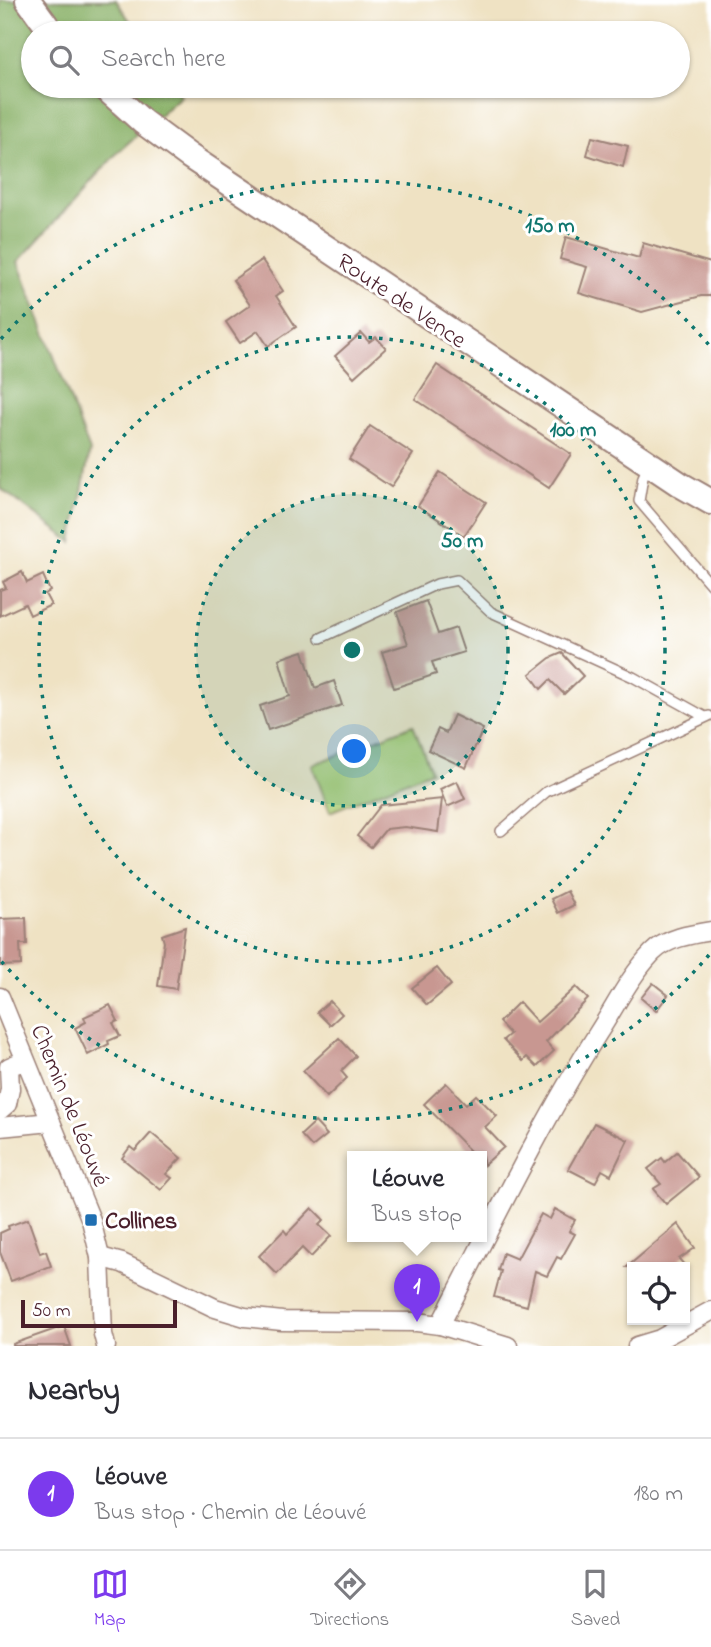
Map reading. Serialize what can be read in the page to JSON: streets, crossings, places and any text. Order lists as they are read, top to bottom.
{
  "streets": {
    "main road": ["Route de Vence"],
    "street": ["Chemin de Léouvé"]
  },
  "places": {
    "transit": ["Collines"]
  },
  "scale_bar": "50 m",
  "page": {
    "search": "Search here",
    "popup": ["Léouve", "Bus stop"],
    "pins": "1",
    "scale": "50 m",
    "heading": "Nearby",
    "list": [
      {
        "mark": "1",
        "name": "Léouve",
        "note": "Bus stop · Chemin de Léouvé",
        "value": "180 m"
      }
    ],
    "nav": ["Map", "Directions", "Saved"]
  },
  "rings": ["150 m", "100 m", "50 m"]
}
